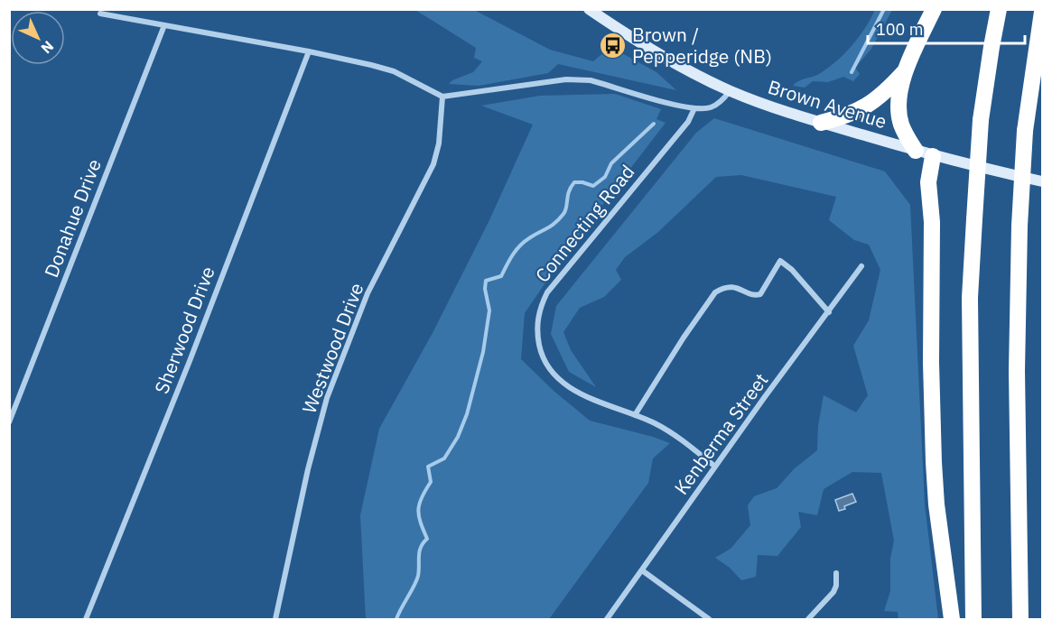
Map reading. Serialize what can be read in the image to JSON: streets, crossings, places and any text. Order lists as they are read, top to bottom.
{
  "streets": {
    "main road": ["Brown Avenue"],
    "street": [
      "Donahue Drive",
      "Connecting Road",
      "Sherwood Drive",
      "Westwood Drive",
      "Kenberma Street"
    ]
  },
  "crossings": [
    ["Connecting Road", "Kenberma Street"]
  ],
  "places": {
    "bus stop": ["Brown / Pepperidge (NB)"]
  },
  "scale_bar": "100 m",
  "north": "bottom right"
}
